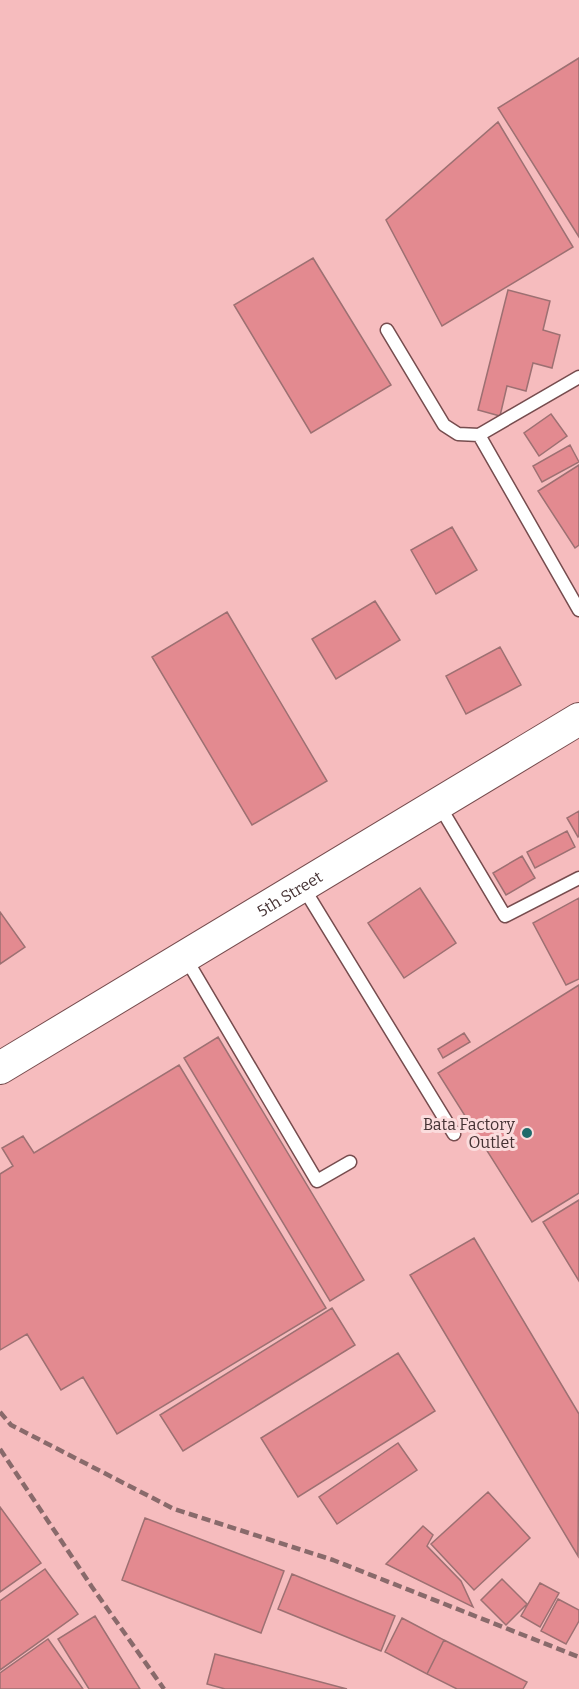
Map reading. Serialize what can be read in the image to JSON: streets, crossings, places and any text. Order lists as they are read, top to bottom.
{
  "streets": {
    "street": ["5th Street"]
  },
  "places": ["Bata Factory Outlet"]
}
